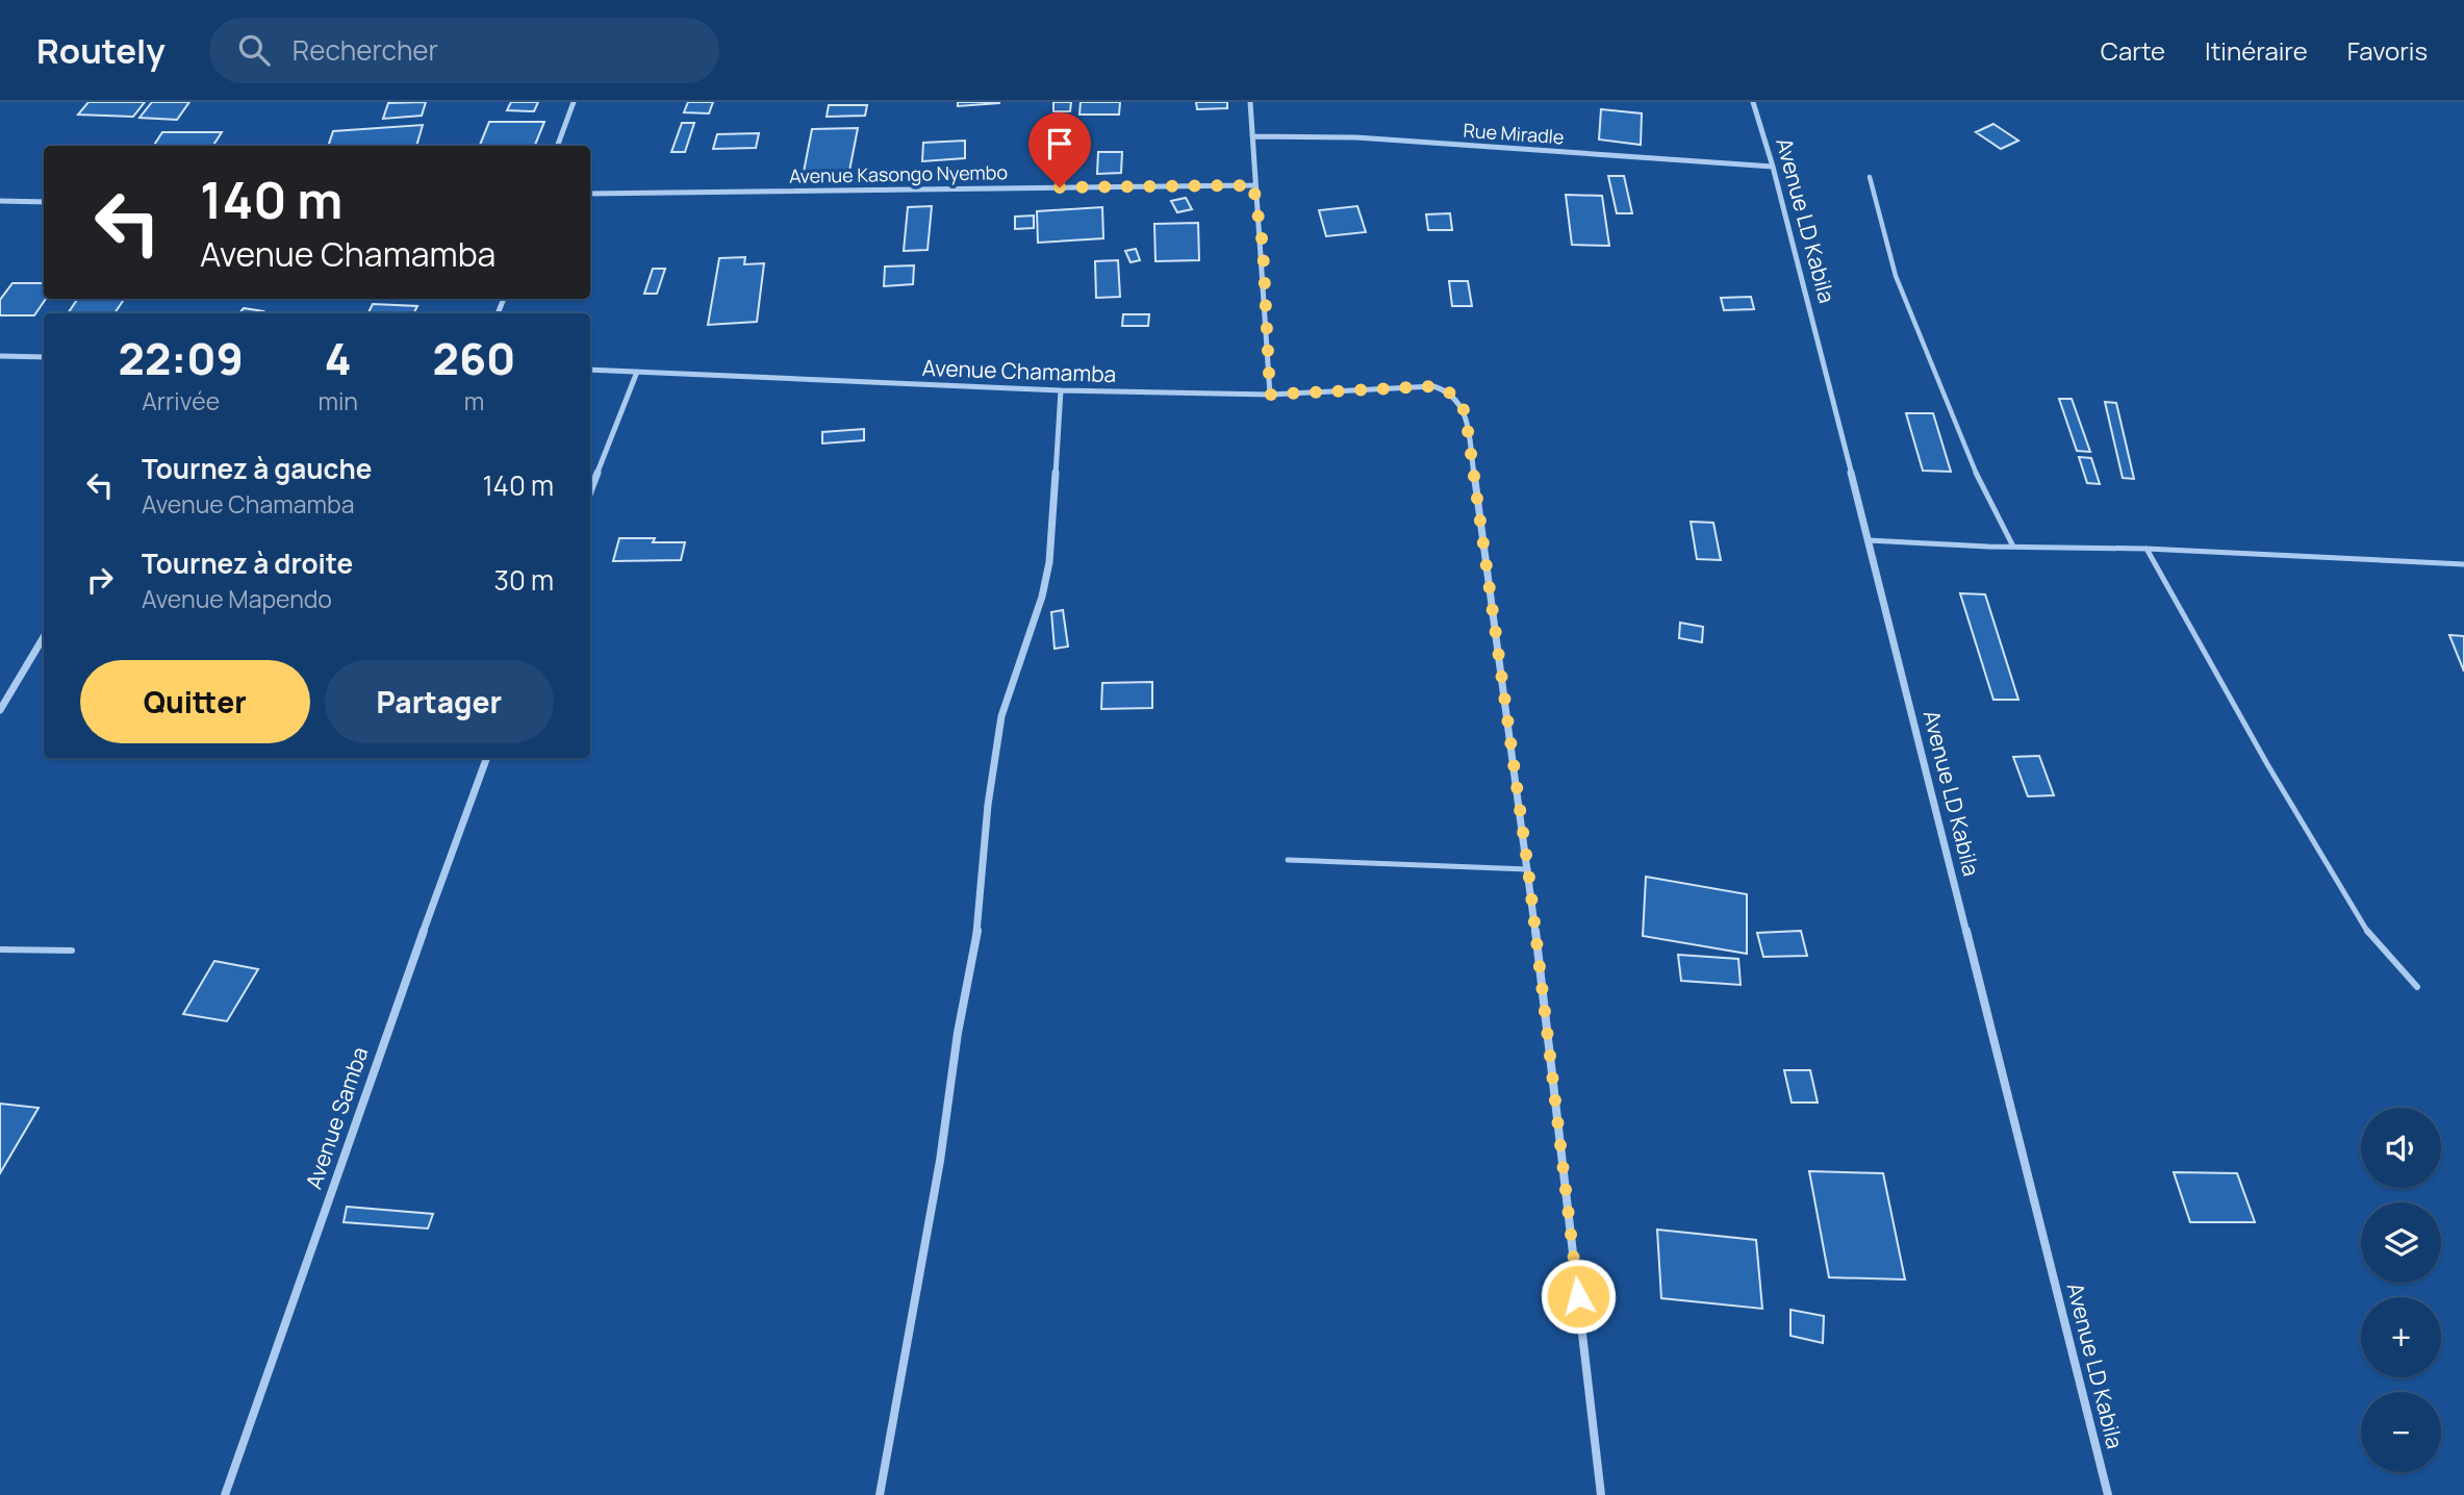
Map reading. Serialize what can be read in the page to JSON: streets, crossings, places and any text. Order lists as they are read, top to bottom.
{
  "streets": {
    "street": [
      "Rue Miradle",
      "Avenue Kasongo Nyembo",
      "Avenue LD Kabila",
      "Avenue Chamamba",
      "Avenue Samba"
    ]
  },
  "crossings": [
    ["Rue Miradle", "Avenue LD Kabila"]
  ],
  "page": {
    "header": "Routely",
    "search": "Rechercher",
    "nav": ["Carte", "Itinéraire", "Favoris"],
    "turn": ["140 m", "Avenue Chamamba"],
    "eta": [
      "22:09",
      "Arrivée",
      "4",
      "min",
      "260",
      "m"
    ],
    "list": [
      {
        "name": "Tournez à gauche",
        "note": "Avenue Chamamba",
        "value": "140 m"
      },
      {
        "name": "Tournez à droite",
        "note": "Avenue Mapendo",
        "value": "30 m"
      }
    ],
    "buttons": ["Quitter", "Partager"],
    "map_buttons": ["+", "−"]
  }
}
